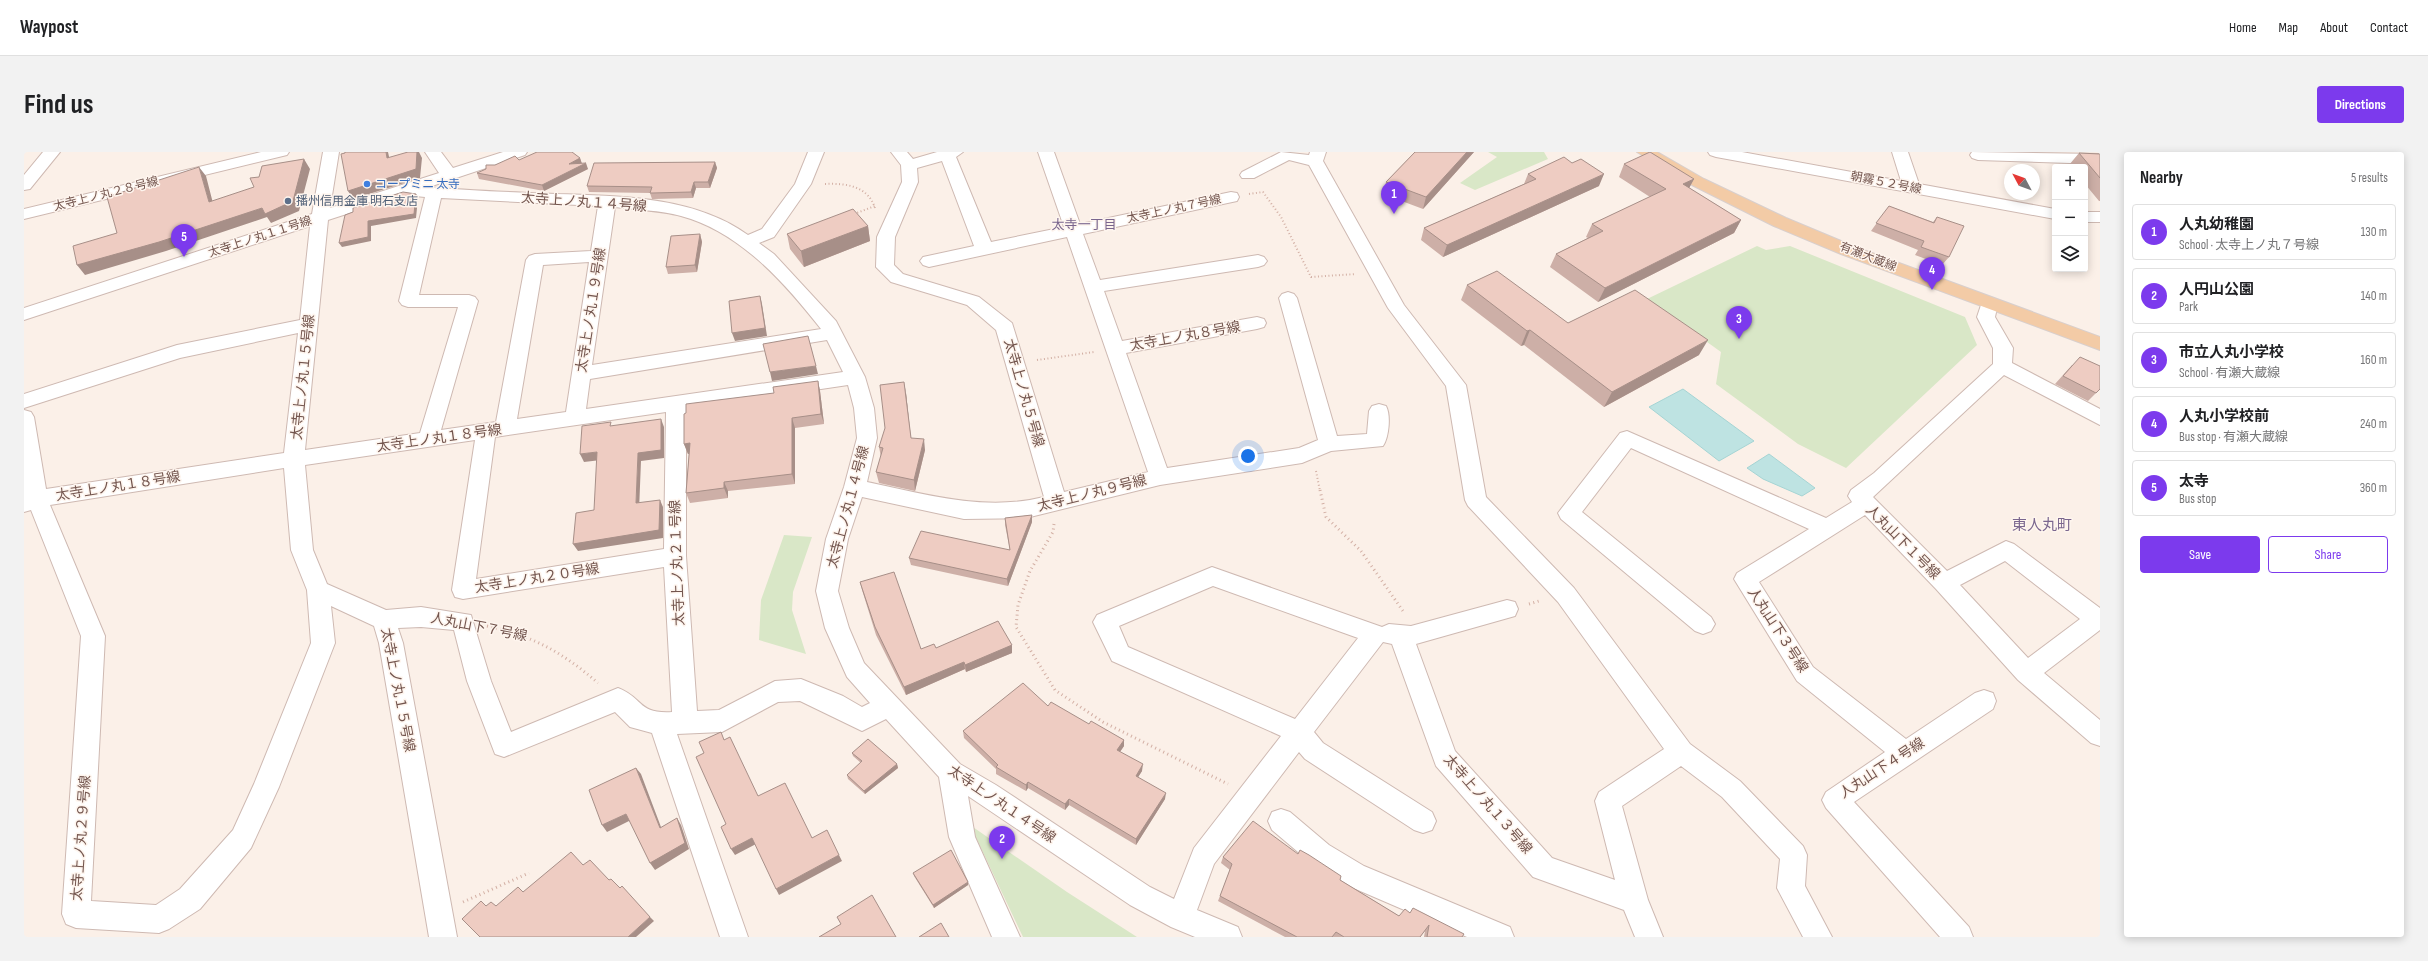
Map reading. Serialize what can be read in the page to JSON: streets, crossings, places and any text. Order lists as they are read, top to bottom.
{
  "streets": {
    "main road": ["有瀬大蔵線"],
    "street": [
      "朝霧５２号線",
      "太寺上ノ丸２８号線",
      "太寺上ノ丸１４号線",
      "太寺上ノ丸７号線",
      "太寺上ノ丸１１号線",
      "太寺上ノ丸１９号線",
      "太寺上ノ丸８号線",
      "太寺上ノ丸１５号線",
      "太寺上ノ丸５号線",
      "太寺上ノ丸１８号線",
      "太寺上ノ丸９号線",
      "人丸山下１号線",
      "太寺上ノ丸２１号線",
      "太寺上ノ丸２０号線",
      "人丸山下７号線",
      "人丸山下３号線",
      "人丸山下４号線",
      "太寺上ノ丸１３号線",
      "太寺上ノ丸２９号線"
    ]
  },
  "crossings": [
    ["太寺上ノ丸１４号線", "太寺上ノ丸１１号線"],
    ["太寺上ノ丸１４号線", "太寺上ノ丸１９号線"],
    ["太寺上ノ丸１４号線", "太寺上ノ丸１８号線"],
    ["太寺上ノ丸１４号線", "太寺上ノ丸９号線"],
    ["太寺上ノ丸１１号線", "太寺上ノ丸１５号線"],
    ["太寺上ノ丸１９号線", "太寺上ノ丸１８号線"],
    ["太寺上ノ丸１５号線", "太寺上ノ丸１８号線"],
    ["太寺上ノ丸１５号線", "人丸山下７号線"],
    ["太寺上ノ丸１５号線", "太寺上ノ丸２９号線"],
    ["太寺上ノ丸５号線", "太寺上ノ丸９号線"],
    ["太寺上ノ丸１８号線", "太寺上ノ丸２１号線"],
    ["太寺上ノ丸１８号線", "太寺上ノ丸２０号線"],
    ["太寺上ノ丸１８号線", "太寺上ノ丸２９号線"],
    ["人丸山下１号線", "人丸山下３号線"],
    ["太寺上ノ丸２１号線", "太寺上ノ丸２０号線"],
    ["人丸山下３号線", "人丸山下４号線"]
  ],
  "districts": ["太寺一丁目", "東人丸町"],
  "places": ["コープミニ 太寺", "播州信用金庫 明石支店"],
  "north": "top left",
  "page": {
    "header": "Waypost",
    "nav": [
      "Home",
      "Map",
      "About",
      "Contact"
    ],
    "buttons": [
      "Directions",
      ["Save", "Share"]
    ],
    "title": "Find us",
    "heading": ["Nearby", "5 results"],
    "map_buttons": ["+", "−"],
    "pins": [
      "1",
      "5",
      "4",
      "3",
      "2"
    ],
    "list": [
      {
        "mark": "1",
        "name": "人丸幼稚園",
        "note": "School · 太寺上ノ丸７号線",
        "value": "130 m"
      },
      {
        "mark": "2",
        "name": "人円山公園",
        "note": "Park",
        "value": "140 m"
      },
      {
        "mark": "3",
        "name": "市立人丸小学校",
        "note": "School · 有瀬大蔵線",
        "value": "160 m"
      },
      {
        "mark": "4",
        "name": "人丸小学校前",
        "note": "Bus stop · 有瀬大蔵線",
        "value": "240 m"
      },
      {
        "mark": "5",
        "name": "太寺",
        "note": "Bus stop",
        "value": "360 m"
      }
    ]
  }
}
